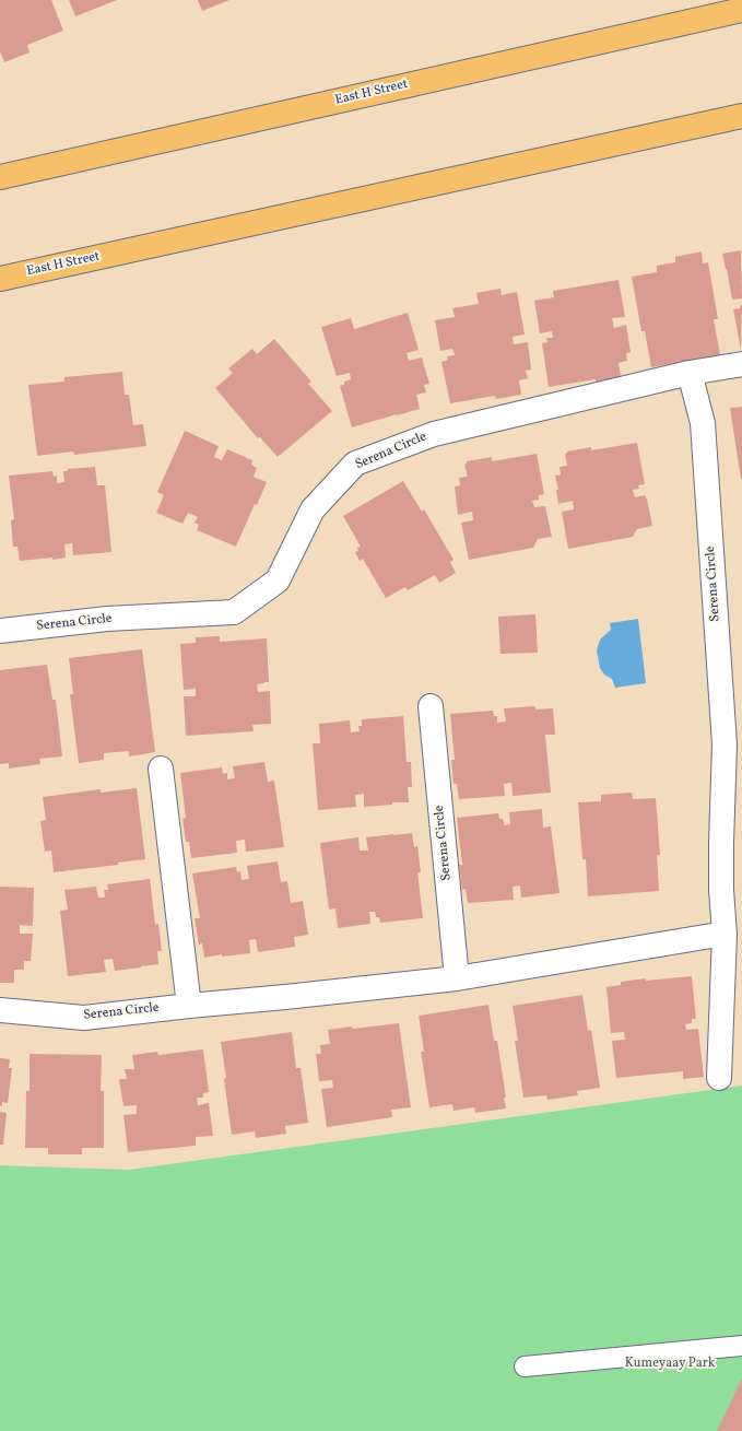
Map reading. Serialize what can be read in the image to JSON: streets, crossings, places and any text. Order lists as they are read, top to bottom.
{
  "streets": {
    "main road": ["East H Street"],
    "street": ["Serena Circle"]
  },
  "parks": ["Kumeyaay Park"]
}
